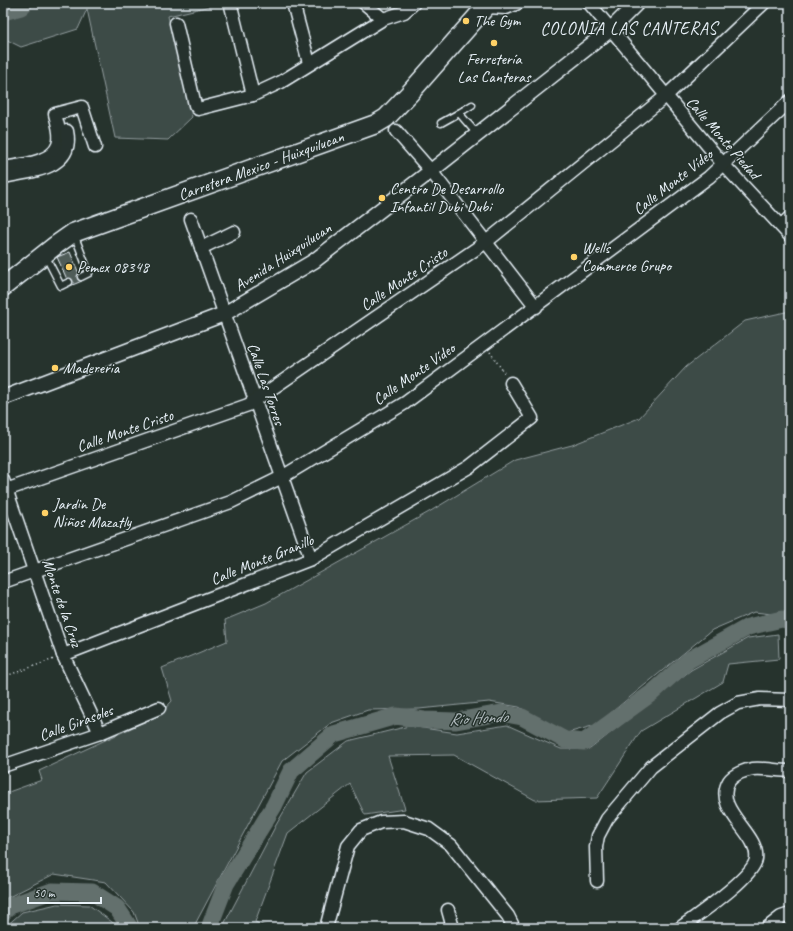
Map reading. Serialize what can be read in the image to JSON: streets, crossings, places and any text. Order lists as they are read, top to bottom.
{
  "streets": {
    "main road": ["Carretera Mexico - Huixquilucan"],
    "street": [
      "Calle Monte Piedad",
      "Calle Monte Vídeo",
      "Avenida Huixquilucan",
      "Calle Monte Cristo",
      "Calle Las Torres",
      "Calle Monte Granillo",
      "Monte de la Cruz",
      "Calle Girasoles"
    ]
  },
  "crossings": [
    ["Calle Monte Piedad", "Calle Monte Vídeo"],
    ["Calle Monte Piedad", "Avenida Huixquilucan"],
    ["Calle Monte Piedad", "Calle Monte Cristo"],
    ["Calle Monte Vídeo", "Calle Las Torres"],
    ["Calle Monte Vídeo", "Monte de la Cruz"],
    ["Avenida Huixquilucan", "Calle Las Torres"],
    ["Calle Monte Cristo", "Calle Las Torres"],
    ["Calle Monte Cristo", "Monte de la Cruz"],
    ["Calle Las Torres", "Calle Monte Granillo"],
    ["Calle Monte Granillo", "Monte de la Cruz"],
    ["Monte de la Cruz", "Calle Girasoles"]
  ],
  "districts": ["COLONIA LAS CANTERAS"],
  "water": ["Rio Hondo"],
  "places": [
    "The Gym",
    "Ferretería Las Canteras",
    "Centro De Desarrollo Infantil Dubi Dubi",
    "Wells Commerce Grupo",
    "Pemex 08348",
    "Madereria",
    "Jardin De Niños Mazatly"
  ],
  "scale_bar": "50 m"
}
